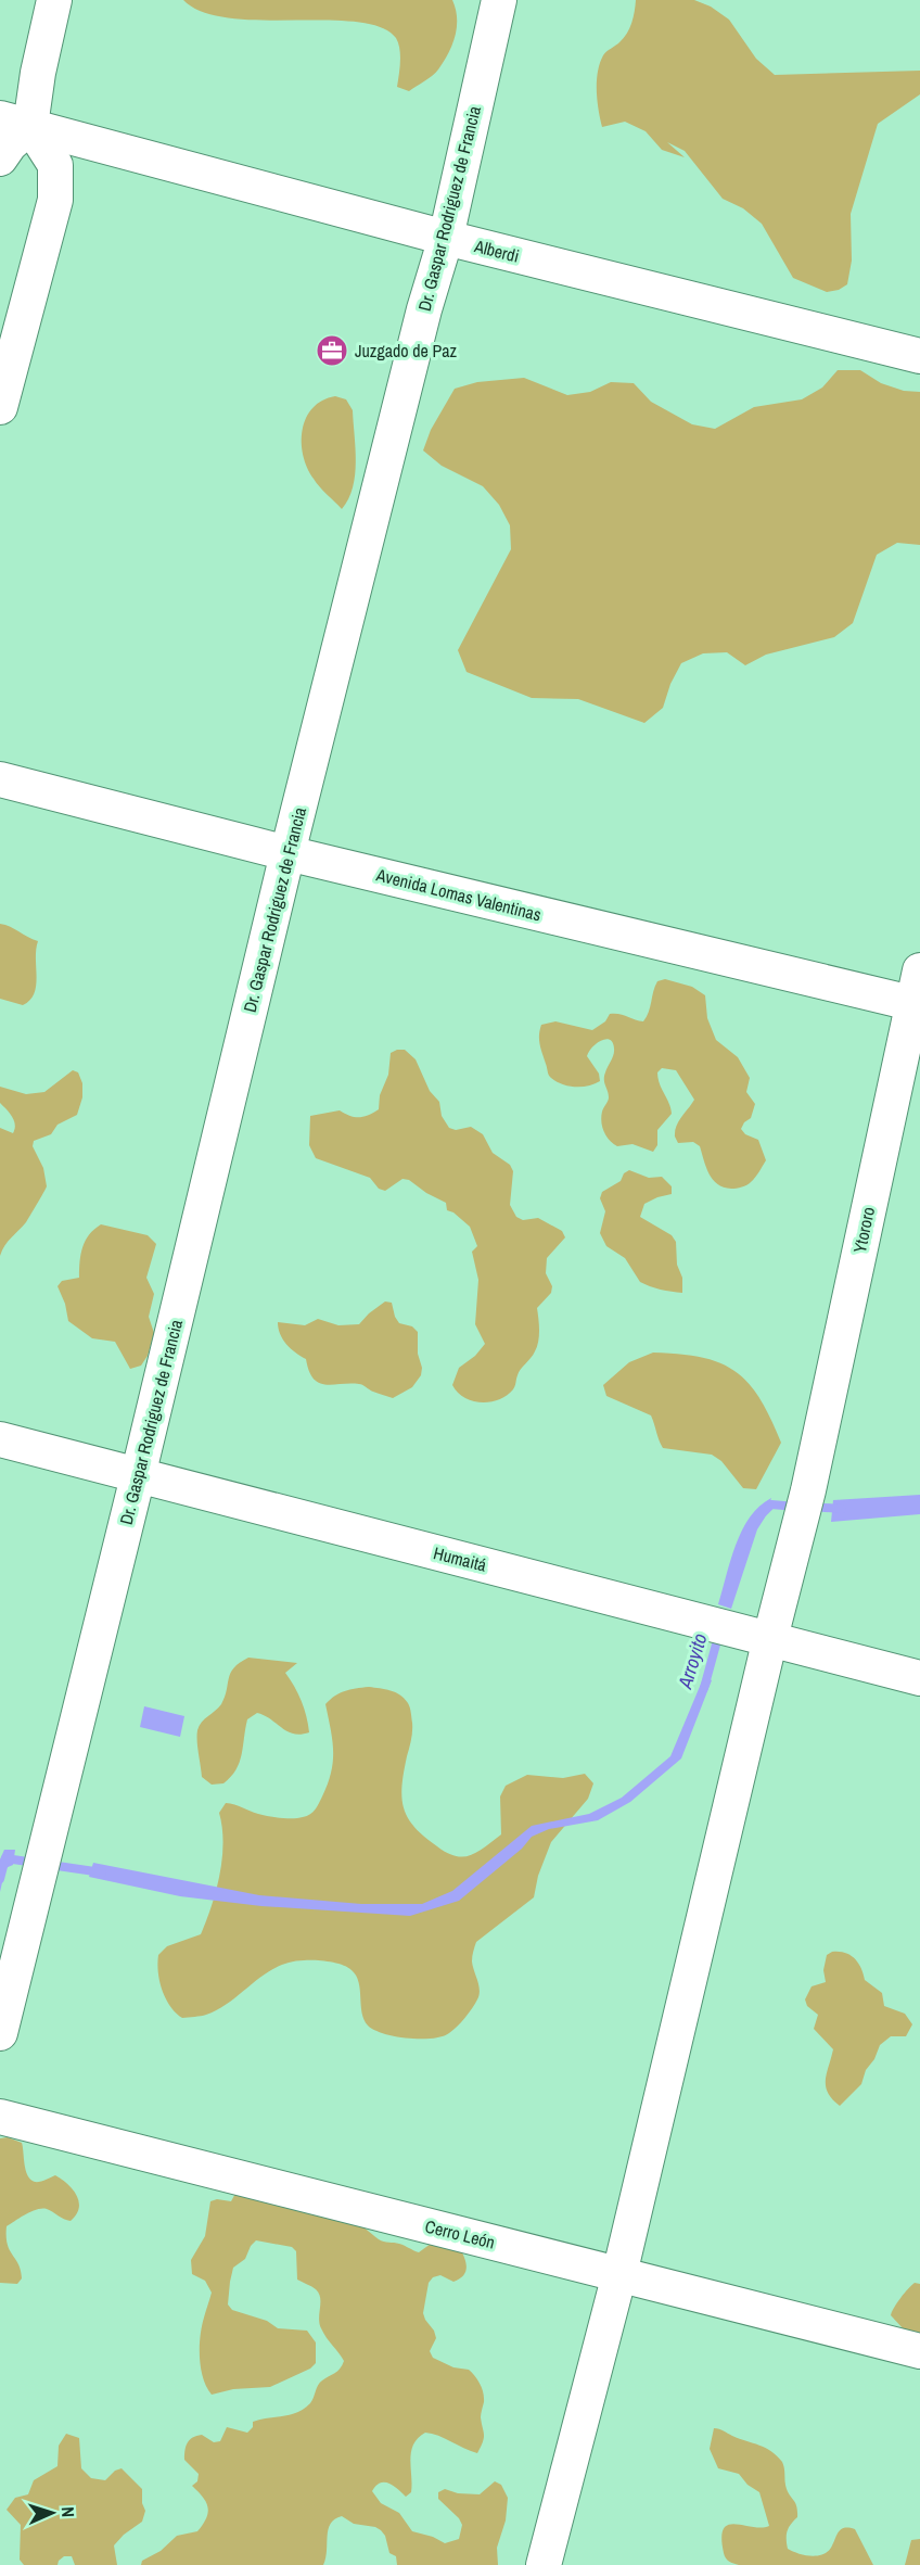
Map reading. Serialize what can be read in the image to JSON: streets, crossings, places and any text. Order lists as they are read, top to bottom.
{
  "streets": {
    "street": [
      "Dr. Gaspar Rodriguez de Francia",
      "Alberdi",
      "Avenida Lomas Valentinas",
      "Ytororo",
      "Humaitá",
      "Cerro León"
    ]
  },
  "crossings": [
    ["Dr. Gaspar Rodriguez de Francia", "Alberdi"],
    ["Dr. Gaspar Rodriguez de Francia", "Avenida Lomas Valentinas"],
    ["Dr. Gaspar Rodriguez de Francia", "Humaitá"],
    ["Avenida Lomas Valentinas", "Ytororo"],
    ["Ytororo", "Humaitá"],
    ["Ytororo", "Cerro León"]
  ],
  "water": ["Arroyito"],
  "places": {
    "office": ["Juzgado de Paz"]
  },
  "north": "right"
}
